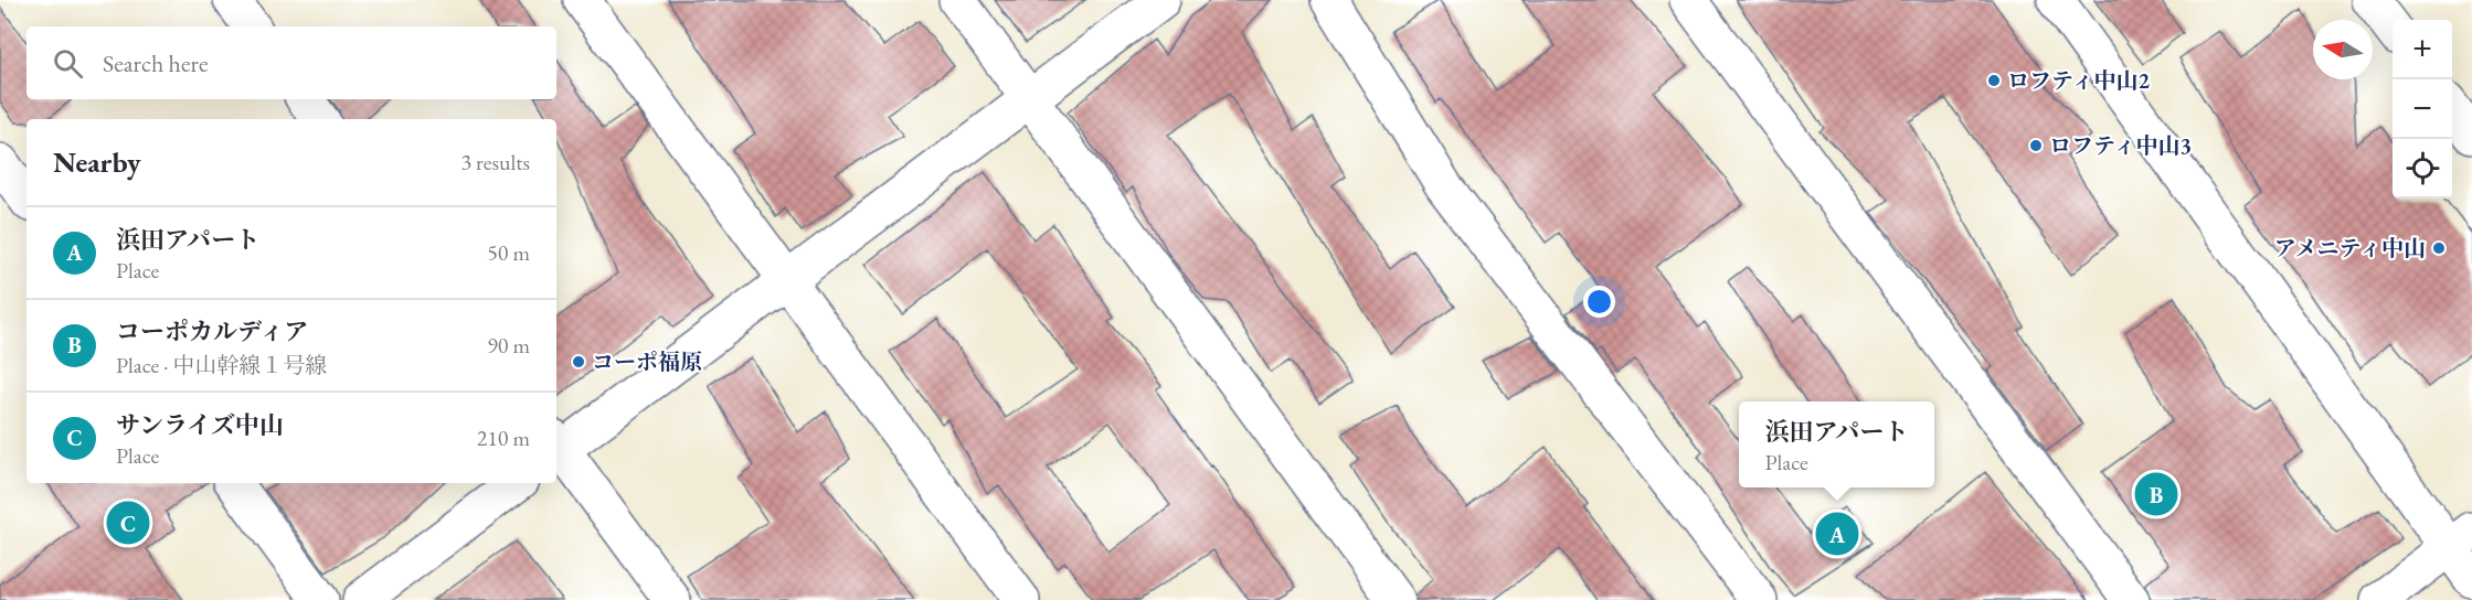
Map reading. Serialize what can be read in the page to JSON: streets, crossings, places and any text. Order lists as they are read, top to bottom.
{
  "places": [
    "ロフティ中山2",
    "ロフティ中山3",
    "アメニティ中山",
    "コーポ福原"
  ],
  "north": "left",
  "page": {
    "map_buttons": ["+", "−"],
    "search": "Search here",
    "heading": ["Nearby", "3 results"],
    "list": [
      {
        "mark": "A",
        "name": "浜田アパート",
        "note": "Place",
        "value": "50 m"
      },
      {
        "mark": "B",
        "name": "コーポカルディア",
        "note": "Place · 中山幹線１号線",
        "value": "90 m"
      },
      {
        "mark": "C",
        "name": "サンライズ中山",
        "note": "Place",
        "value": "210 m"
      }
    ],
    "popup": ["浜田アパート", "Place"],
    "pins": ["B", "C", "A"]
  }
}
